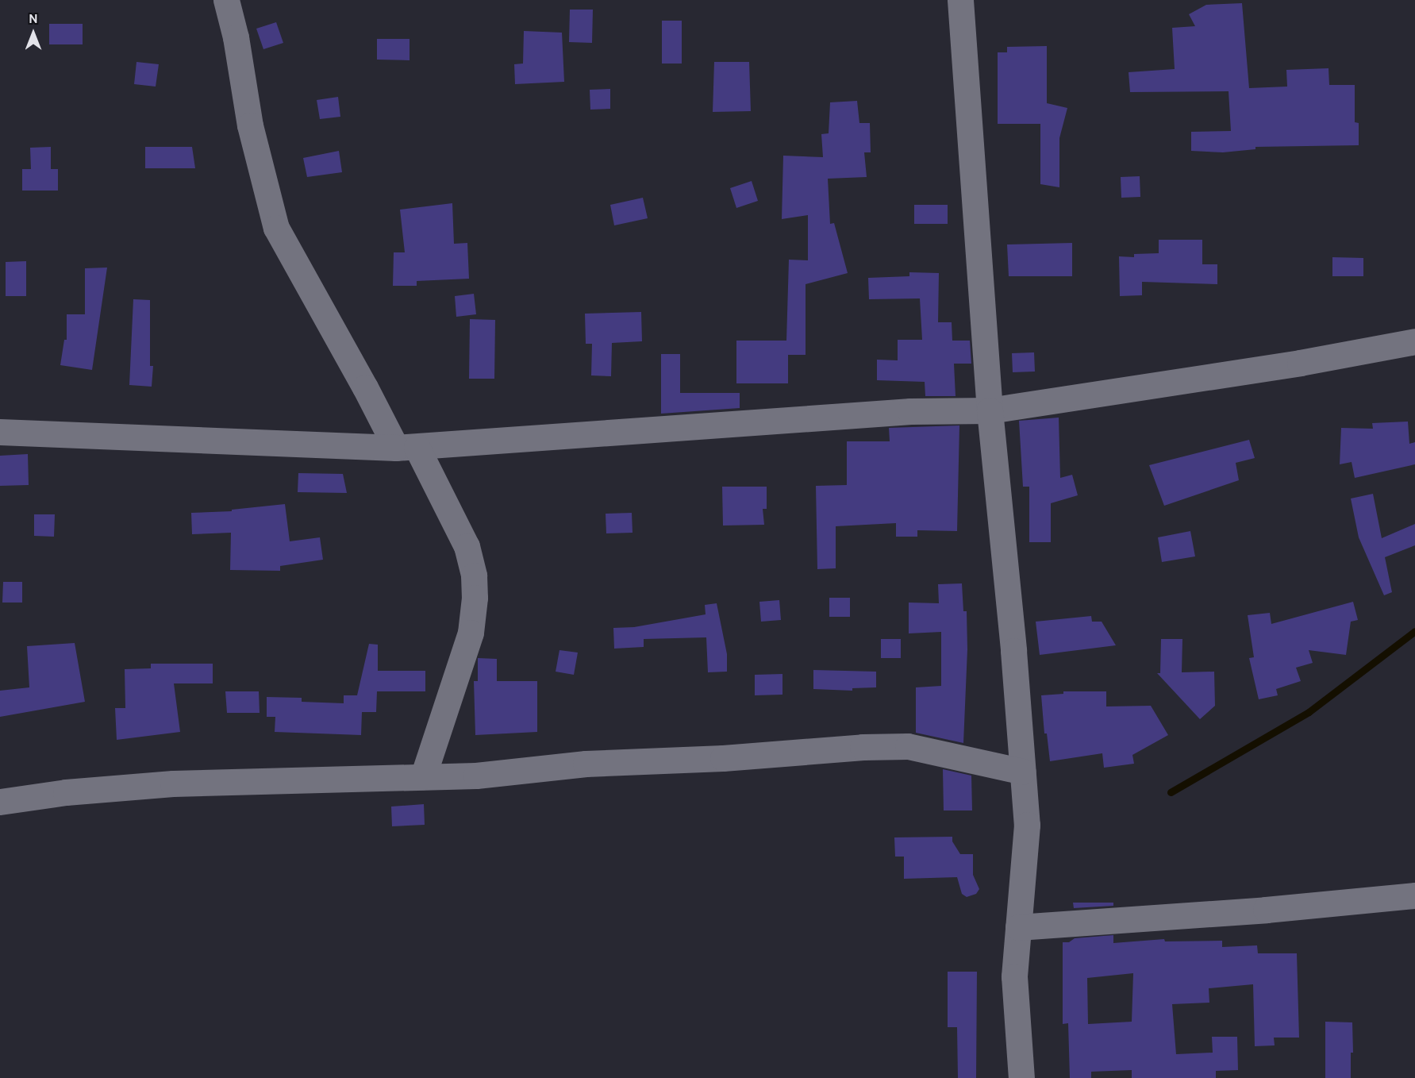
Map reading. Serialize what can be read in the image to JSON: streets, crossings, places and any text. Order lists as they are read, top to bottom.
{
  "north": "top"
}
